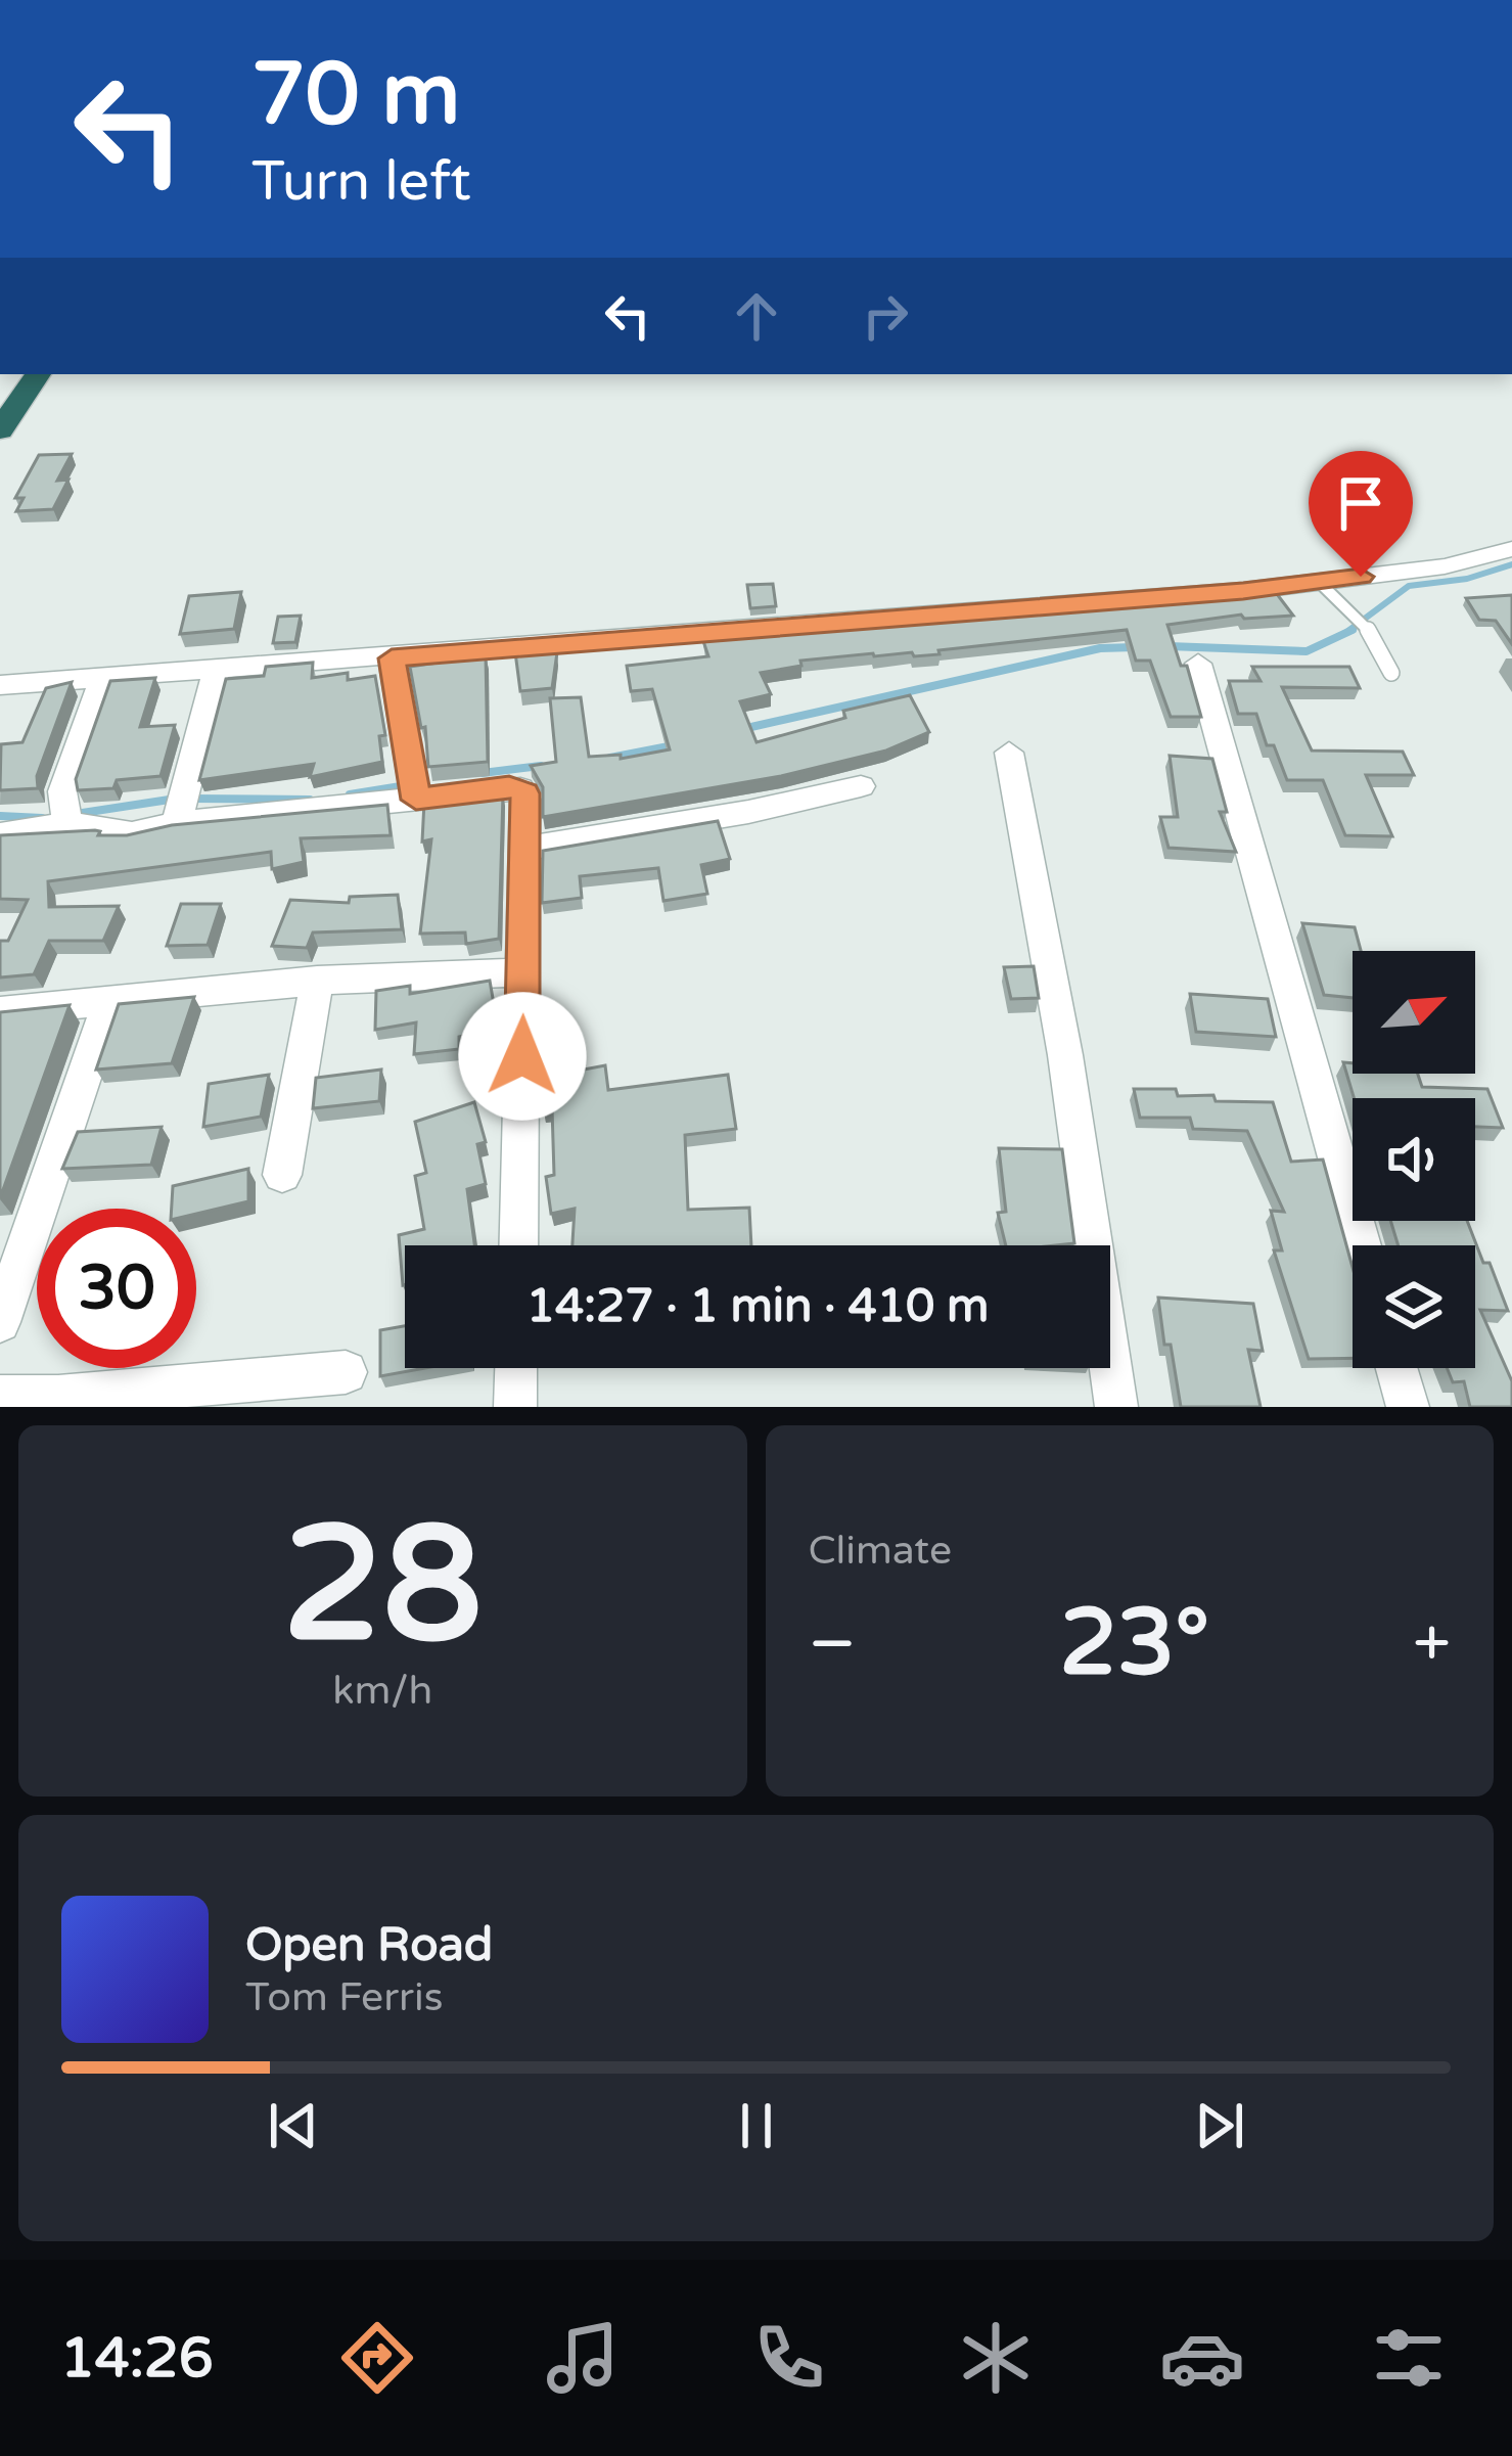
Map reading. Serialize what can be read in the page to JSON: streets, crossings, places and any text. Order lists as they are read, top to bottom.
{
  "north": "top right",
  "page": {
    "turn": ["70 m", "Turn left"],
    "limit": "30",
    "trip": "14:27 · 1 min · 410 m",
    "tile": [
      ["28", "km/h"],
      "Climate"
    ],
    "heat": ["−", "23°", "+"],
    "song": ["Open Road", "Tom Ferris"],
    "tabs": "14:26"
  }
}
